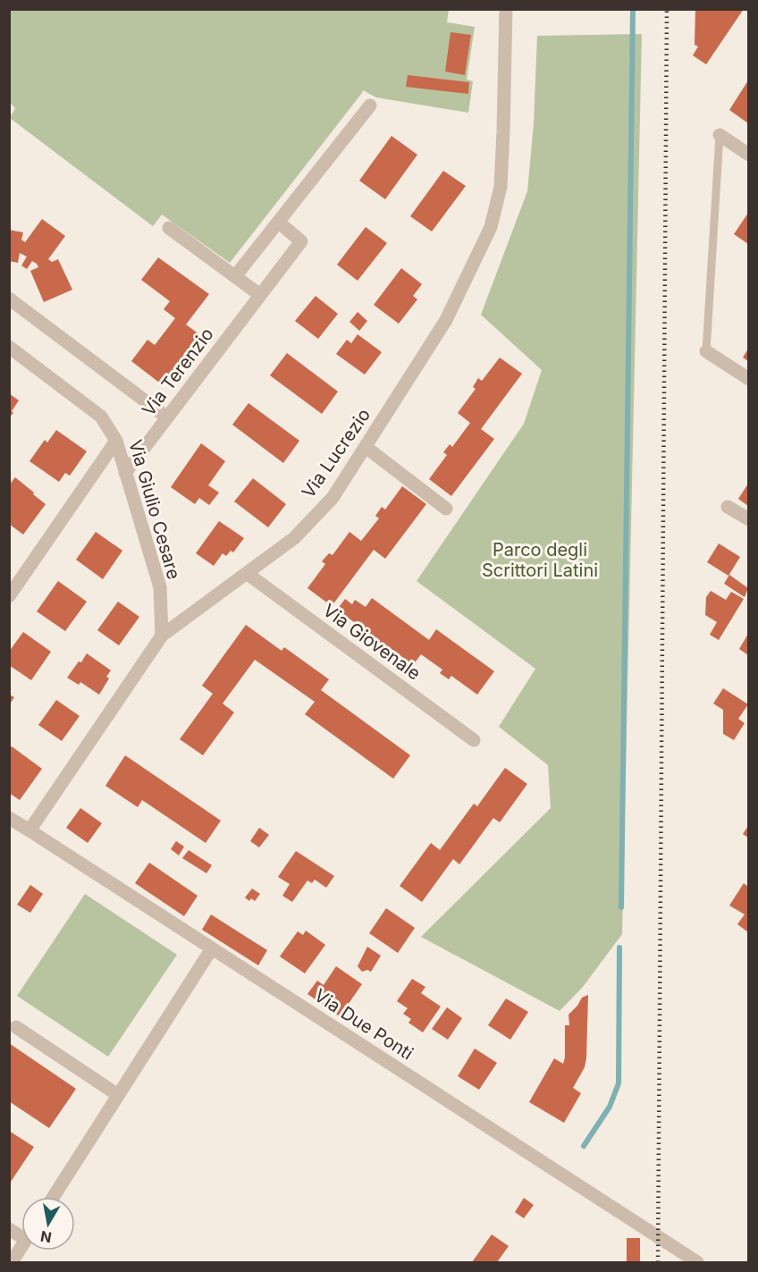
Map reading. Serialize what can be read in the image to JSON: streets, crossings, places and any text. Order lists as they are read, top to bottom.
{
  "streets": {
    "street": [
      "Via Terenzio",
      "Via Lucrezio",
      "Via Giulio Cesare",
      "Via Giovenale",
      "Via Due Ponti"
    ]
  },
  "crossings": [
    ["Via Terenzio", "Via Giulio Cesare"],
    ["Via Lucrezio", "Via Giulio Cesare"],
    ["Via Lucrezio", "Via Giovenale"],
    ["Via Lucrezio", "Via Due Ponti"]
  ],
  "parks": ["Parco degli Scrittori Latini"],
  "north": "bottom"
}
